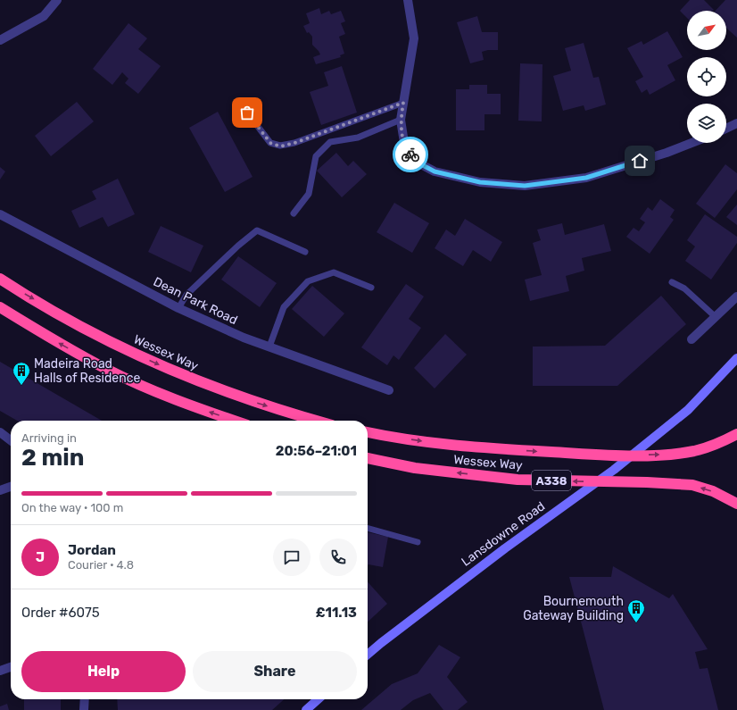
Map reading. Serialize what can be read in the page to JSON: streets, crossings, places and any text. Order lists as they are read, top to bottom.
{
  "streets": {
    "highway": ["Wessex Way", "A338"],
    "main road": ["Lansdowne Road"],
    "street": ["Dean Park Road"]
  },
  "places": {
    "building": ["Madeira Road Halls of Residence", "Bournemouth Gateway Building"]
  },
  "north": "top right",
  "page": {
    "heading": ["2 min", "Arriving in", "20:56–21:01"],
    "panel": [
      "Jordan",
      "Courier · 4.8",
      "Order #6075",
      "£11.13"
    ],
    "bar": "On the way · 100 m",
    "round": "J",
    "buttons": ["Help", "Share"]
  }
}
